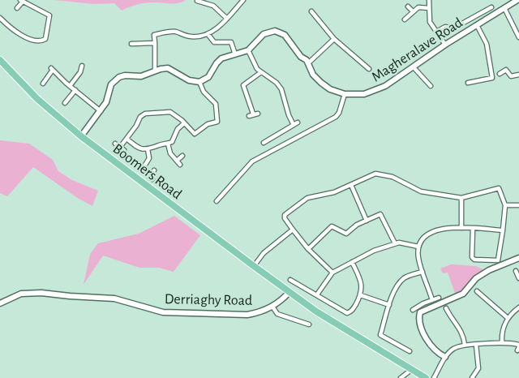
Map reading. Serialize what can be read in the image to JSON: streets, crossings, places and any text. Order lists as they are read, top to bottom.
{
  "streets": {
    "main road": ["Boomers Road"],
    "street": ["Magheralave Road", "Derriaghy Road"]
  },
  "crossings": [
    ["Boomers Road", "Derriaghy Road"]
  ]
}
